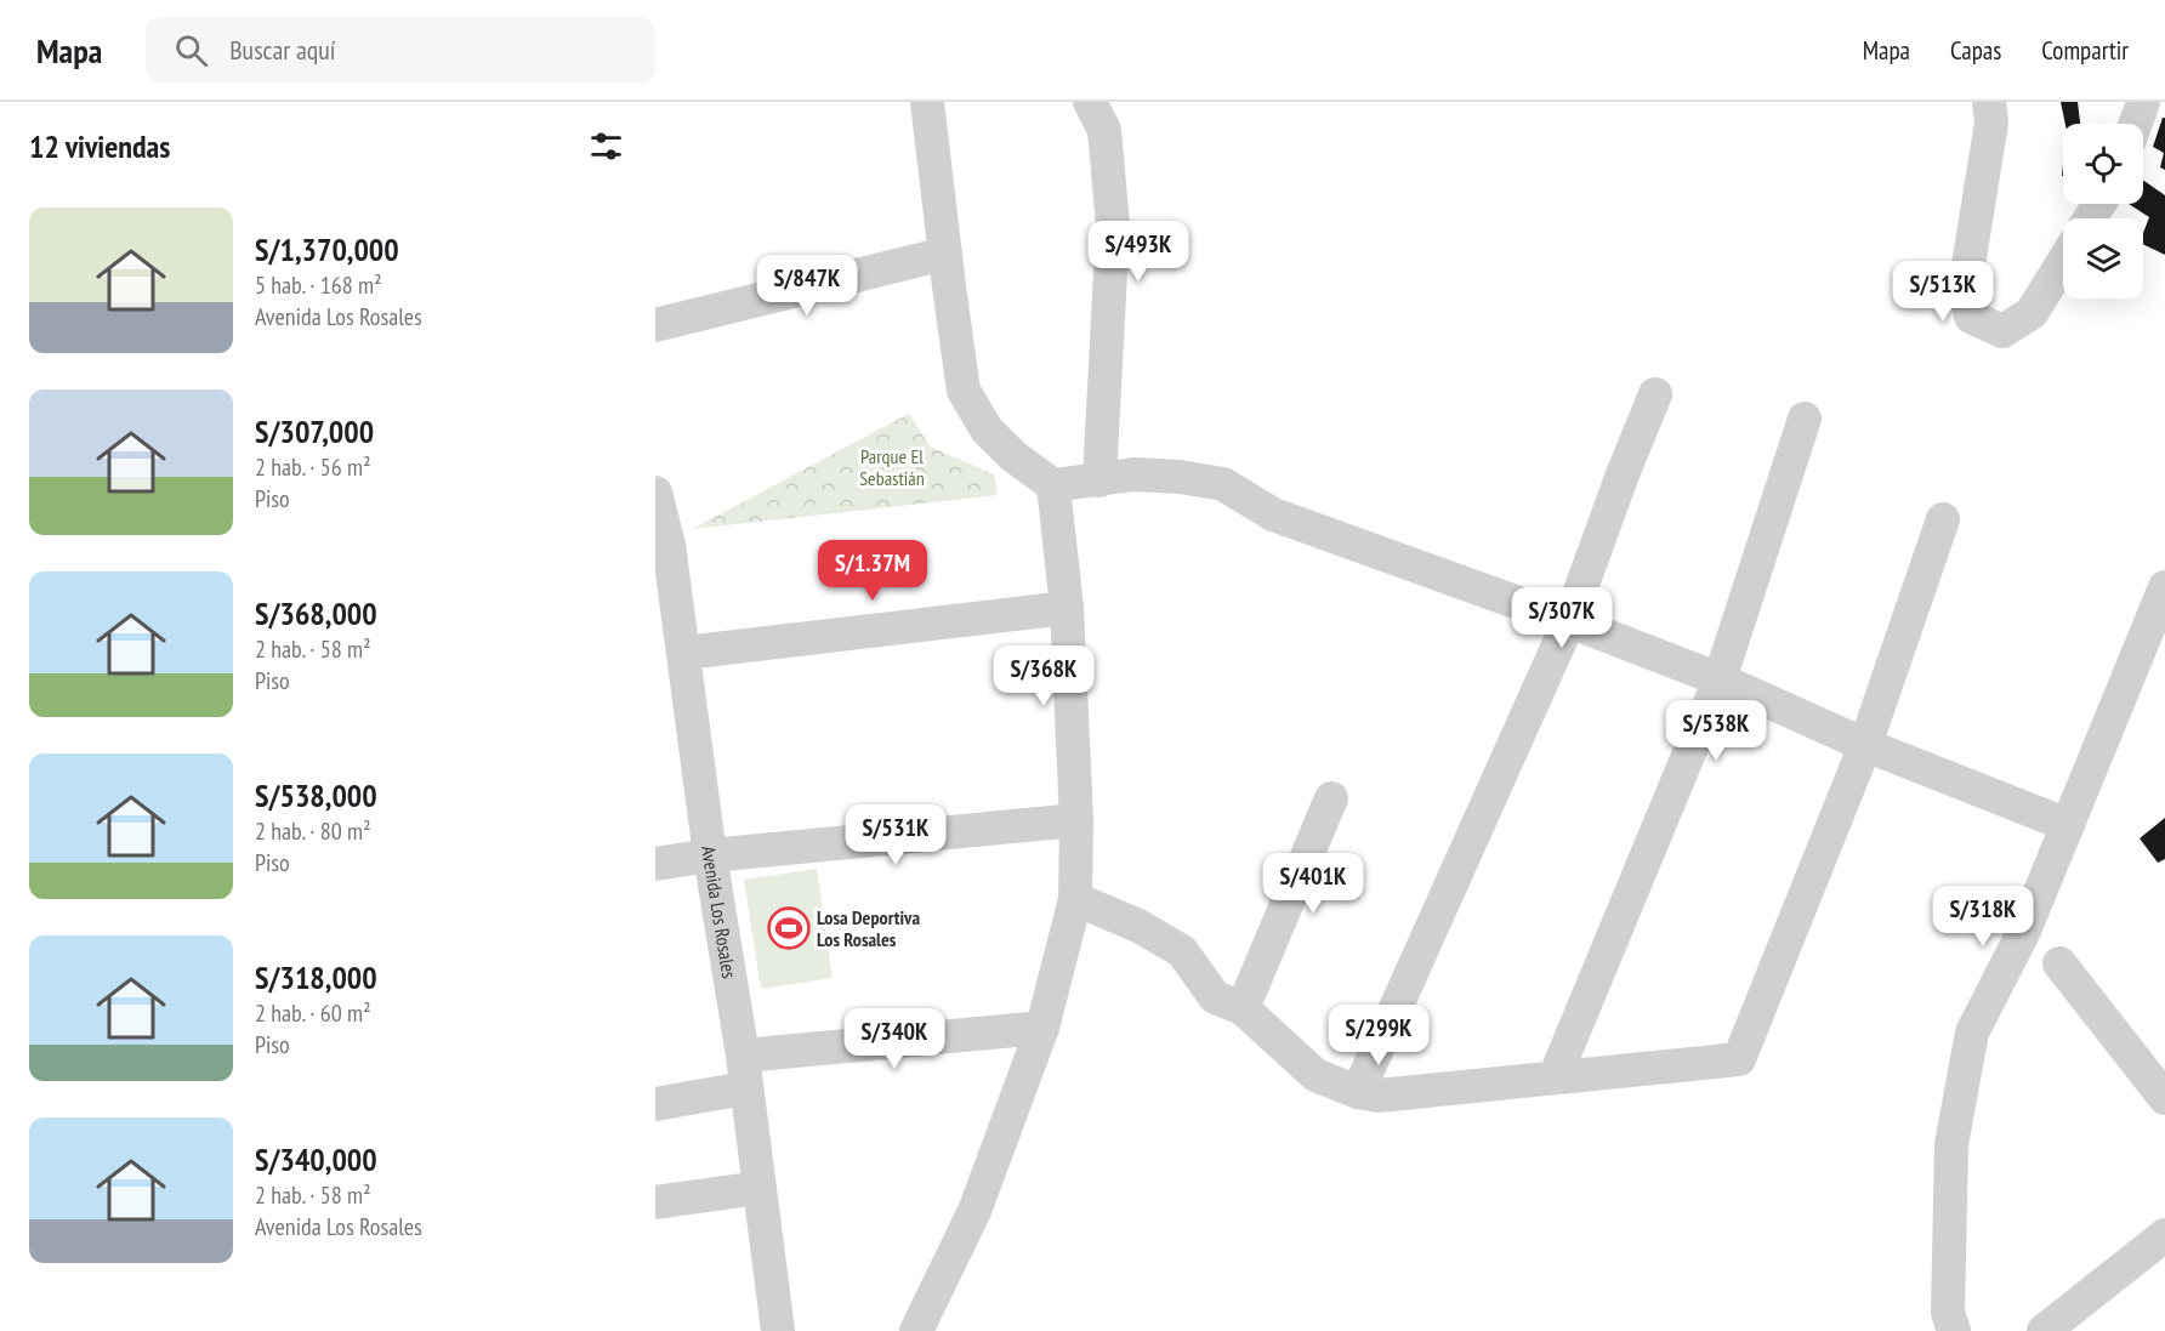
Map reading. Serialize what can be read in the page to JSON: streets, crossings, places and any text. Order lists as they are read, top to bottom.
{
  "streets": {
    "street": ["Avenida Los Rosales"]
  },
  "parks": ["Parque El Sebastián"],
  "places": {
    "sports": ["Losa Deportiva Los Rosales"]
  },
  "page": {
    "header": "Mapa",
    "search": "Buscar aquí",
    "nav": ["Mapa", "Capas", "Compartir"],
    "heading": "12 viviendas",
    "list": [
      {
        "name": "S/1,370,000",
        "note": "5 hab. · 168 m² · Avenida Los Rosales"
      },
      {
        "name": "S/307,000",
        "note": "2 hab. · 56 m² · Piso"
      },
      {
        "name": "S/368,000",
        "note": "2 hab. · 58 m² · Piso"
      },
      {
        "name": "S/538,000",
        "note": "2 hab. · 80 m² · Piso"
      },
      {
        "name": "S/318,000",
        "note": "2 hab. · 60 m² · Piso"
      },
      {
        "name": "S/340,000",
        "note": "2 hab. · 58 m² · Avenida Los Rosales"
      }
    ],
    "price": [
      "S/493K",
      "S/847K",
      "S/513K",
      "S/1.37M",
      "S/307K",
      "S/368K",
      "S/538K",
      "S/531K",
      "S/401K",
      "S/318K",
      "S/299K",
      "S/340K"
    ]
  }
}
